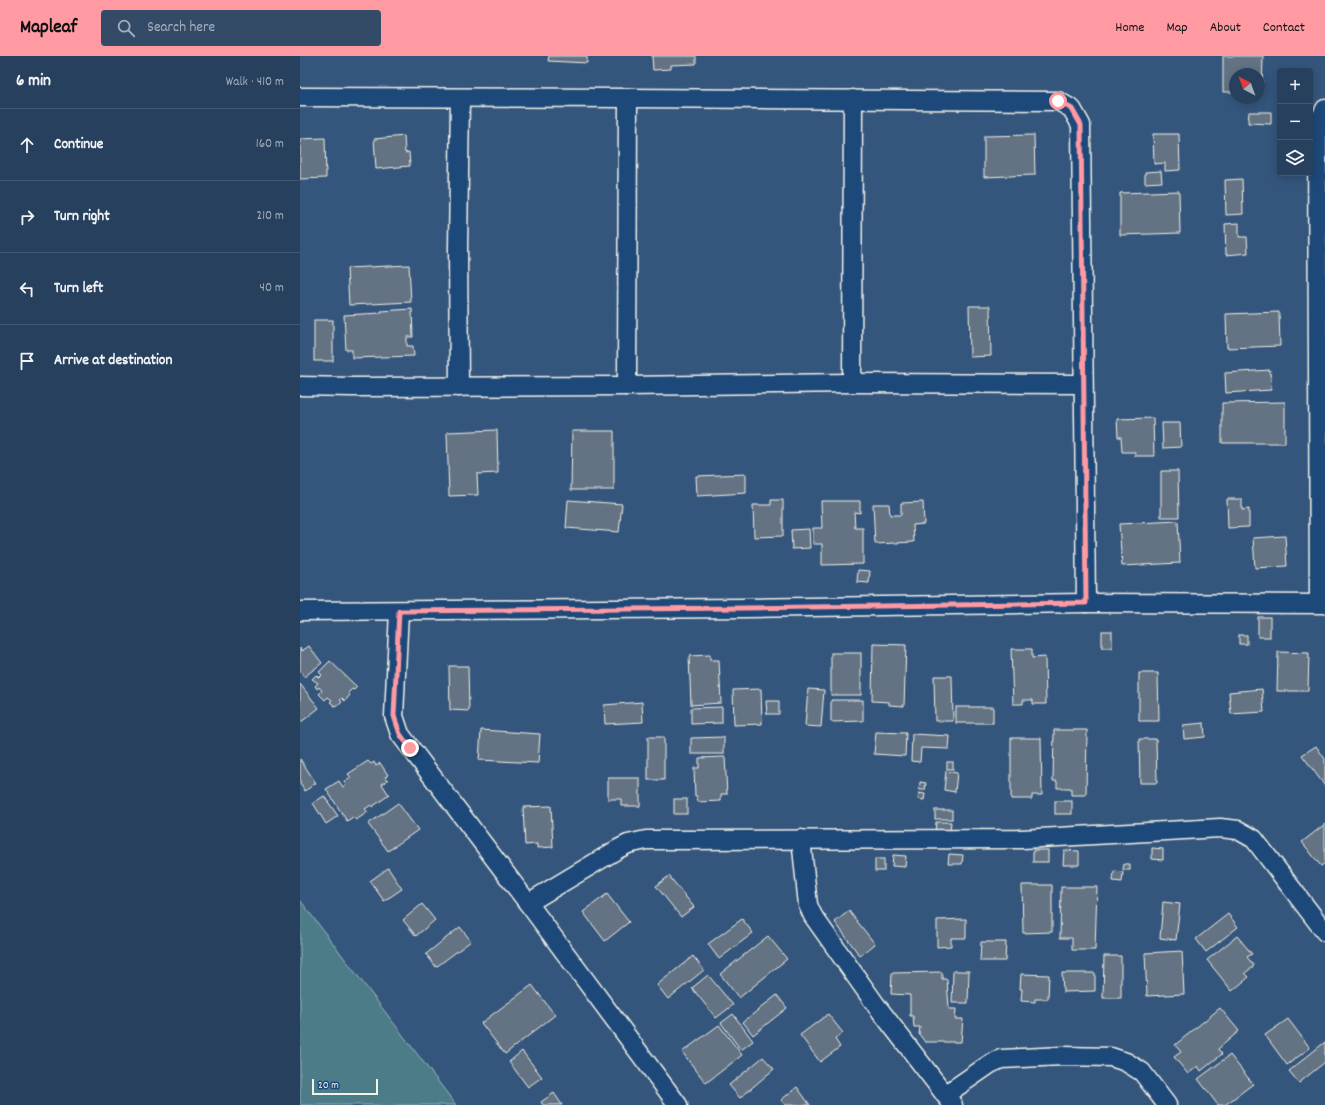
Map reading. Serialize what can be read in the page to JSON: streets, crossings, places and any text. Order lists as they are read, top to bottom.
{
  "scale_bar": "20 m",
  "north": "top left",
  "page": {
    "header": "Mapleaf",
    "search": "Search here",
    "nav": [
      "Home",
      "Map",
      "About",
      "Contact"
    ],
    "heading": ["6 min", "Walk · 410 m"],
    "map_buttons": ["+", "−"],
    "list": [
      ["Continue", "160 m"],
      ["Turn right", "210 m"],
      ["Turn left", "40 m"],
      "Arrive at destination"
    ],
    "scale": "20 m"
  }
}
